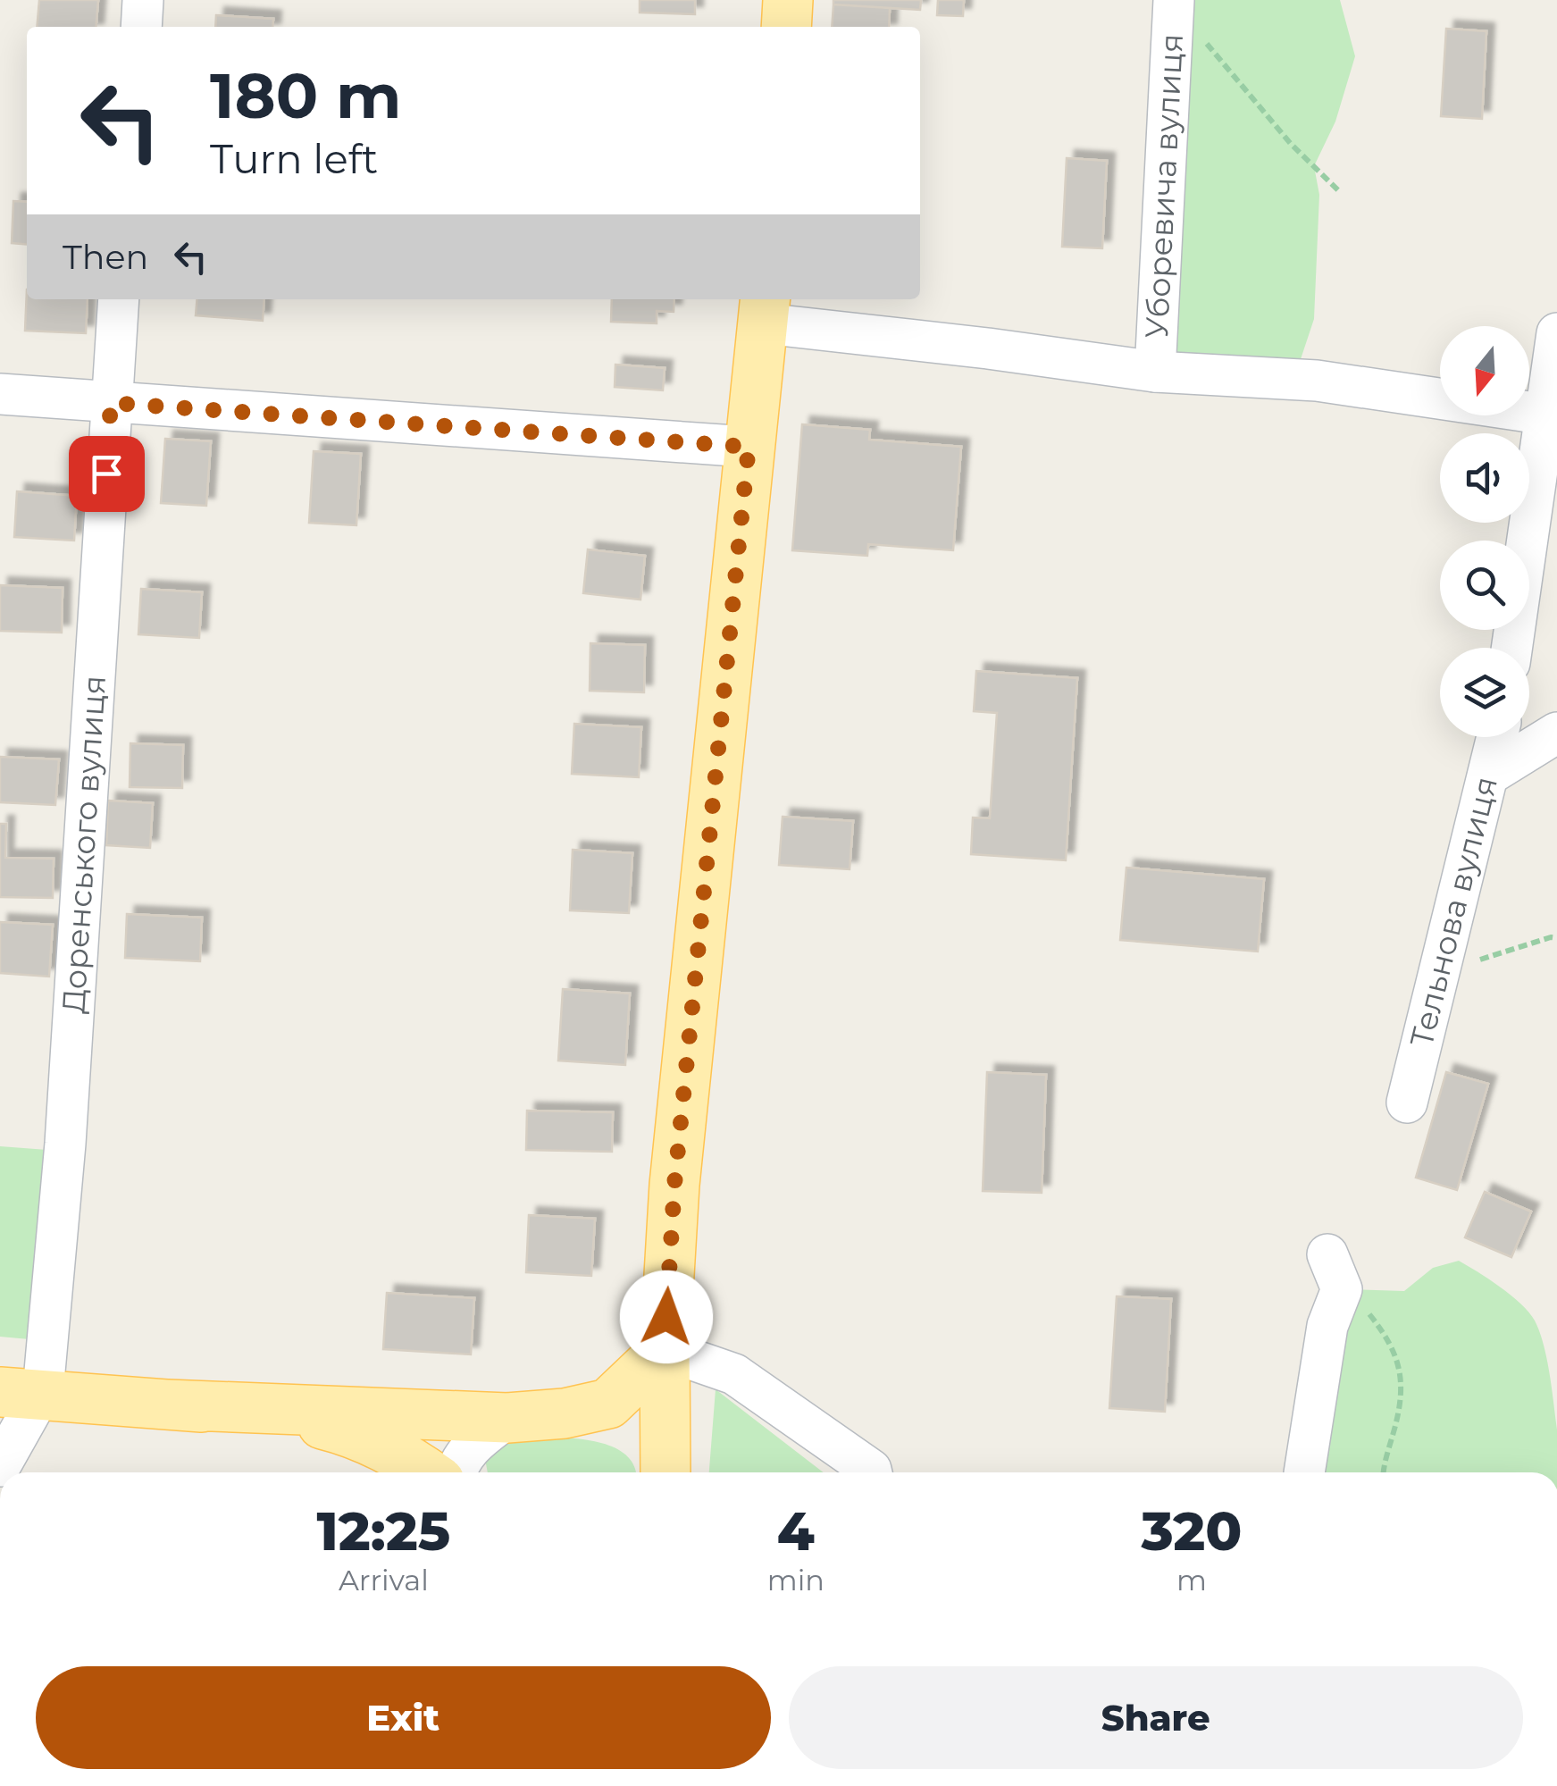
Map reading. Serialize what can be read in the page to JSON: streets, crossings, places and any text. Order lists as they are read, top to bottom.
{
  "streets": {
    "street": ["Уборевича вулиця", "Доренського вулиця", "Тельнова вулиця"]
  },
  "north": "bottom",
  "page": {
    "turn": ["180 m", "Turn left"],
    "then": "Then",
    "eta": [
      "12:25",
      "Arrival",
      "4",
      "min",
      "320",
      "m"
    ],
    "buttons": ["Exit", "Share"]
  }
}
